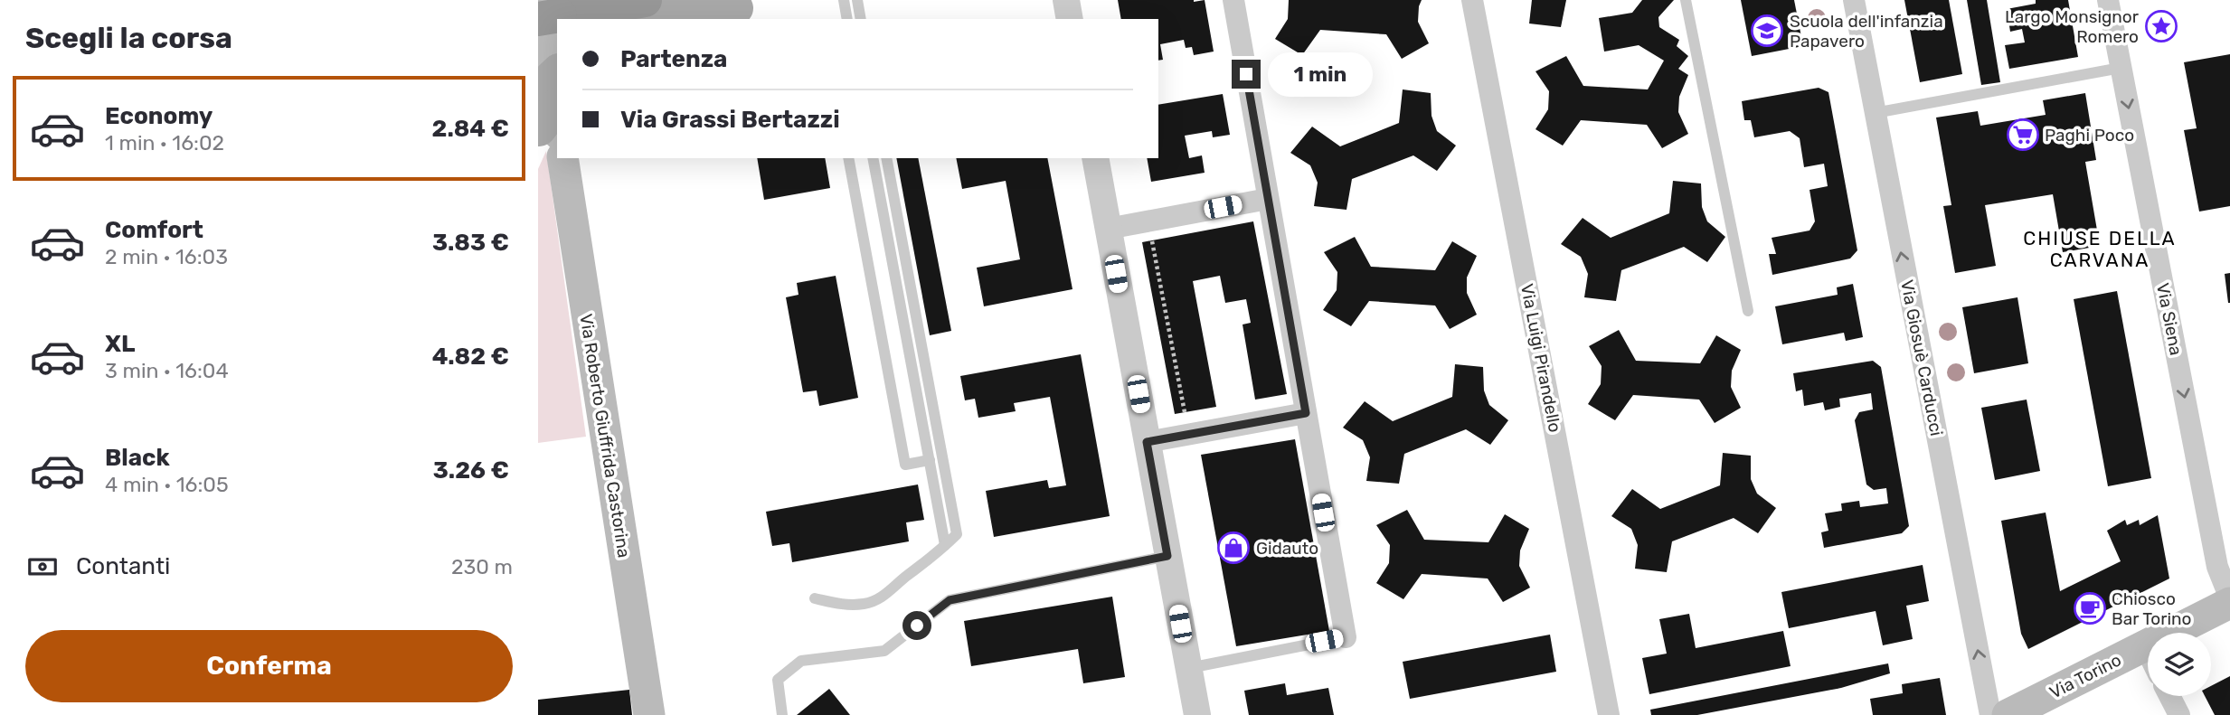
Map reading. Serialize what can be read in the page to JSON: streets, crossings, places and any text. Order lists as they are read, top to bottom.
{
  "streets": {
    "main road": ["Via Roberto Giuffrida Castorina", "Via Torino"],
    "street": ["Via Siena", "Via Luigi Pirandello", "Via Giosuè Carducci"]
  },
  "crossings": [
    ["Via Siena", "Via Torino"]
  ],
  "one_way": ["Via Siena", "Via Giosuè Carducci"],
  "districts": ["CHIUSE DELLA CARVANA"],
  "places": {
    "place": ["Largo Monsignor Romero"],
    "school or university": ["Scuola dell'infanzia Papavero"],
    "supermarket": ["Paghi Poco"],
    "shop": ["Gidauto"],
    "cafe": ["Chiosco Bar Torino"]
  },
  "page": {
    "heading": "Scegli la corsa",
    "banner": ["Partenza", "Via Grassi Bertazzi"],
    "bubble": "1 min",
    "list": [
      {
        "name": "Economy",
        "note": "1 min · 16:02",
        "value": "2.84 €"
      },
      {
        "name": "Comfort",
        "note": "2 min · 16:03",
        "value": "3.83 €"
      },
      {
        "name": "XL",
        "note": "3 min · 16:04",
        "value": "4.82 €"
      },
      {
        "name": "Black",
        "note": "4 min · 16:05",
        "value": "3.26 €"
      }
    ],
    "pay": ["Contanti", "230 m"],
    "buttons": "Conferma"
  }
}
